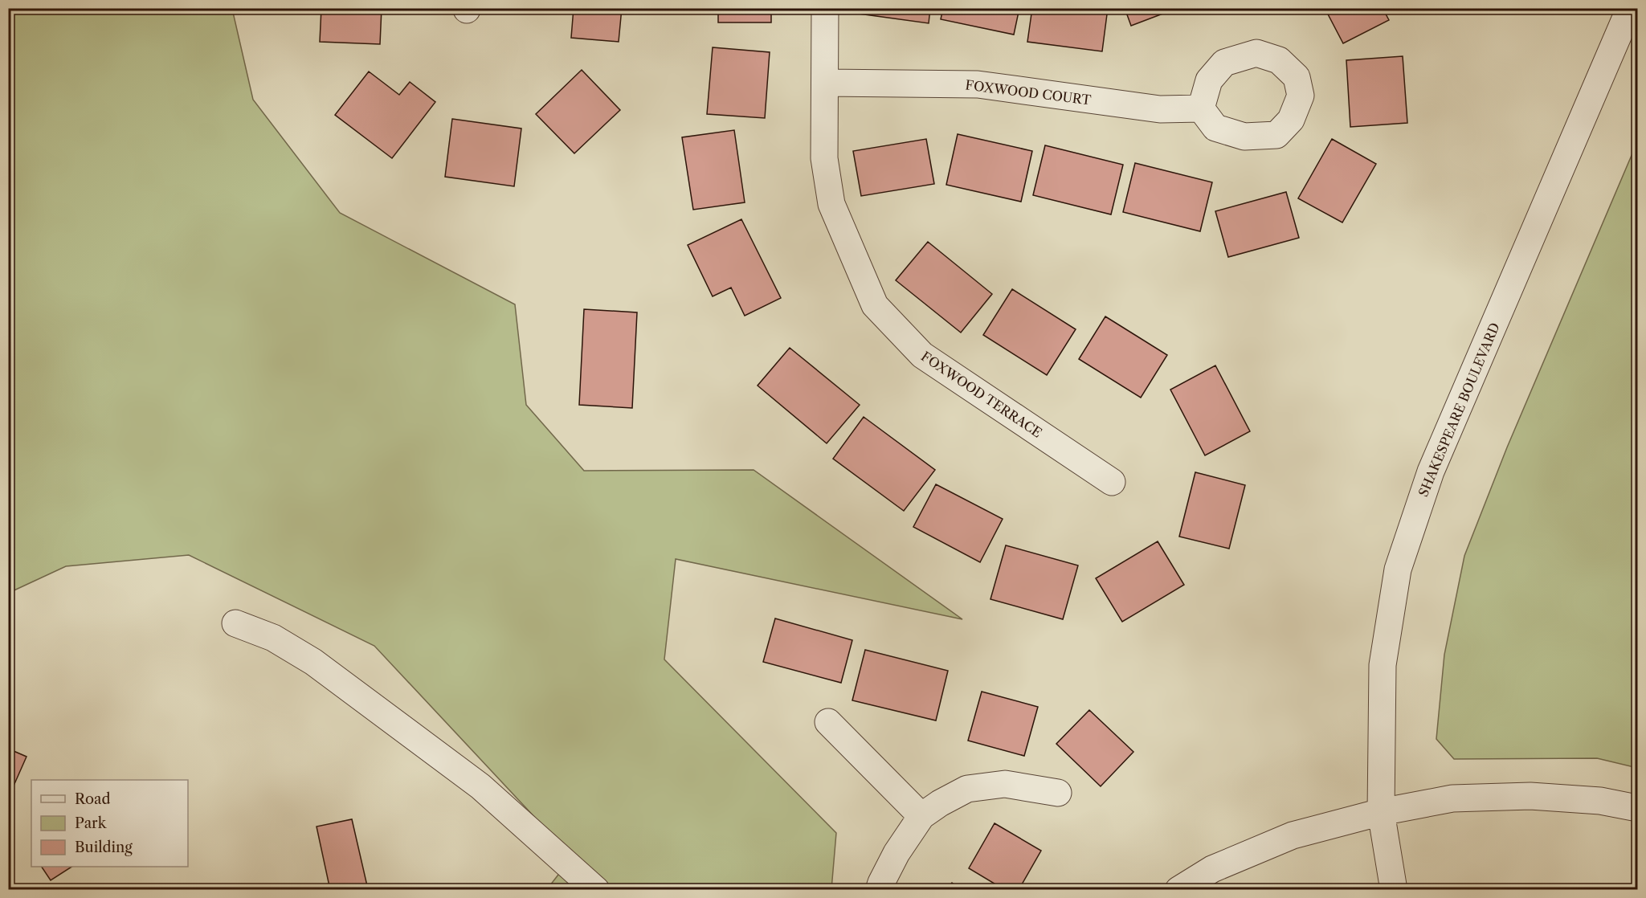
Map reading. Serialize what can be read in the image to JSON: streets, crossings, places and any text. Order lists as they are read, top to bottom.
{
  "streets": {
    "street": ["FOXWOOD COURT", "FOXWOOD TERRACE", "SHAKESPEARE BOULEVARD"]
  },
  "crossings": [
    ["FOXWOOD COURT", "FOXWOOD TERRACE"]
  ],
  "legend": ["Road", "Park", "Building"]
}
